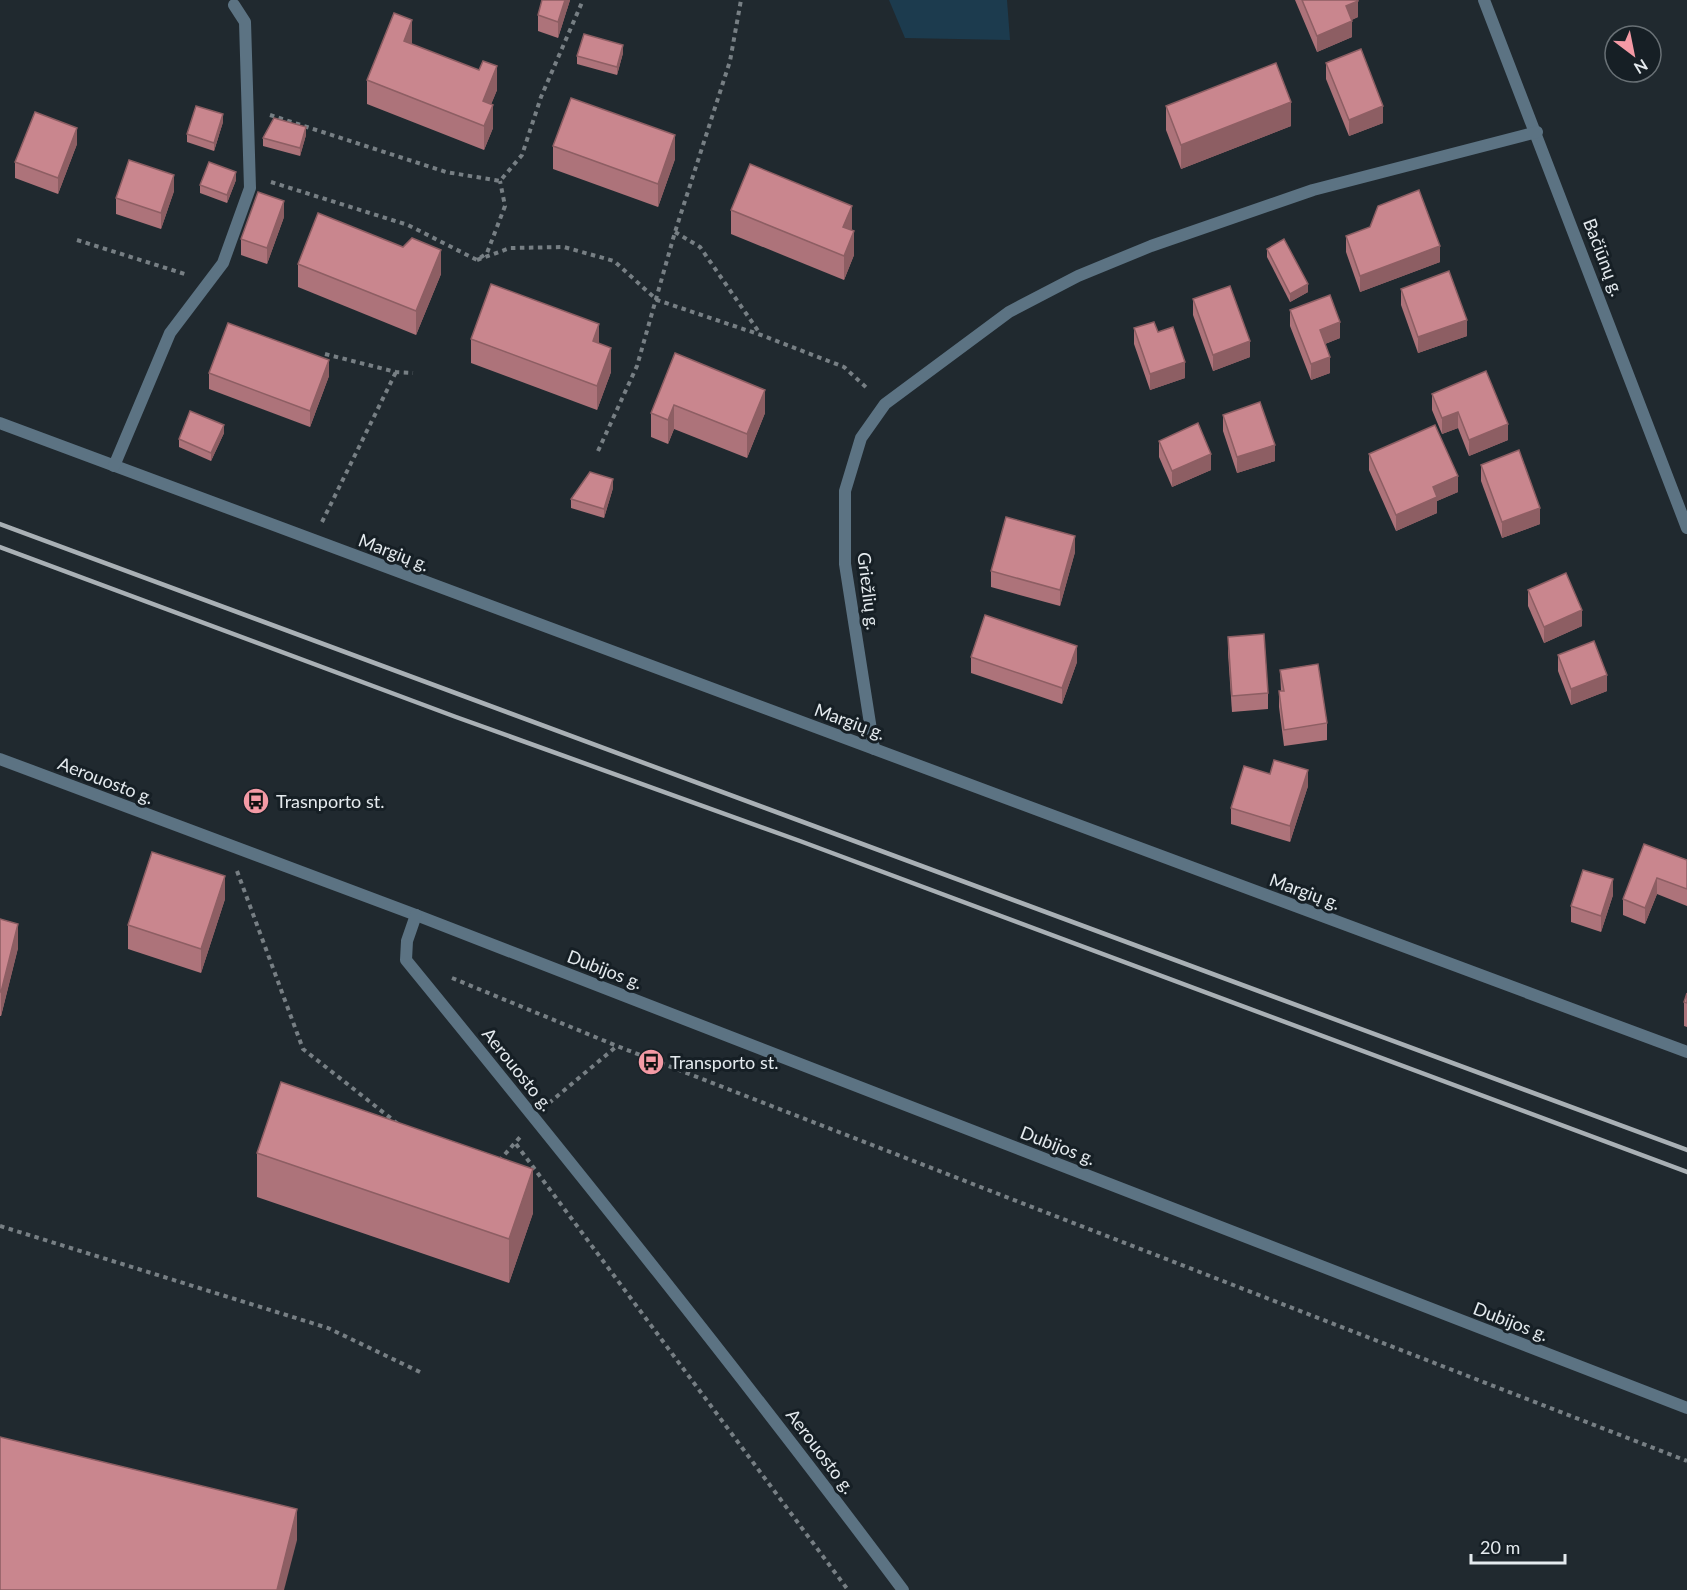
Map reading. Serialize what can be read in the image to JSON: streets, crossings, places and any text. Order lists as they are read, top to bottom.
{
  "streets": {
    "street": [
      "Bačiūnų g.",
      "Margių g.",
      "Griežlių g.",
      "Aerouosto g.",
      "Dubijos g."
    ]
  },
  "crossings": [
    ["Bačiūnų g.", "Griežlių g."],
    ["Margių g.", "Griežlių g."],
    ["Aerouosto g.", "Dubijos g."]
  ],
  "places": {
    "bus stop": ["Trasnporto st.", "Transporto st."]
  },
  "scale_bar": "20 m",
  "north": "bottom right"
}
